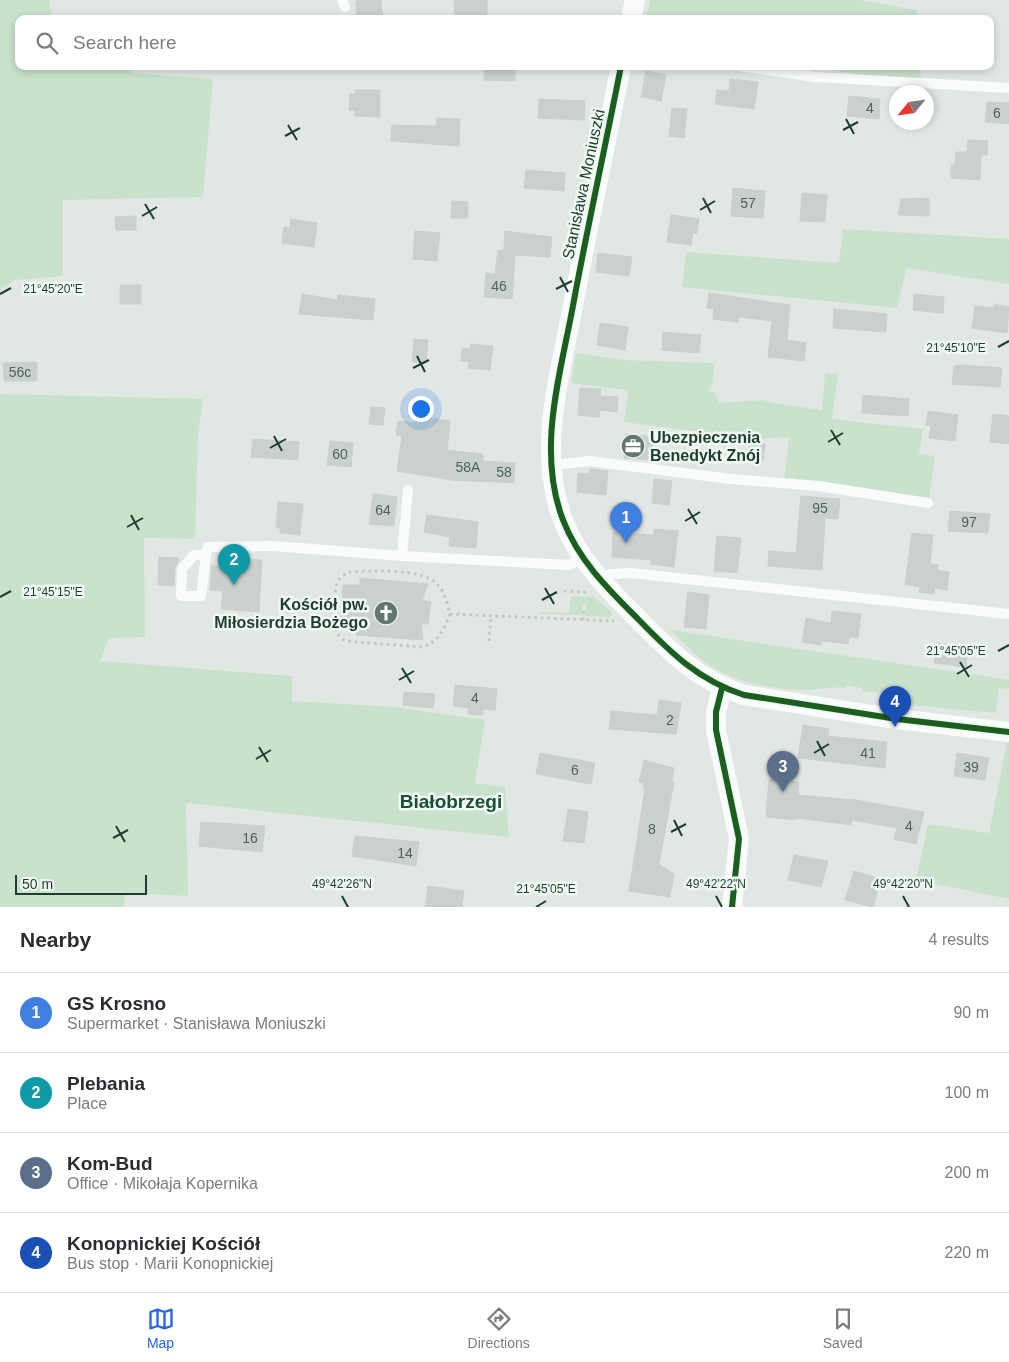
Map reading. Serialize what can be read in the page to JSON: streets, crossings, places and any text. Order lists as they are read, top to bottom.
{
  "streets": {
    "street": ["Stanisława Moniuszki"]
  },
  "districts": ["Białobrzegi"],
  "places": {
    "office": ["Ubezpieczenia Benedykt Znój"],
    "church": ["Kościół pw. Miłosierdzia Bożego"]
  },
  "house_numbers": [
    "4",
    "6",
    "57",
    "46",
    "56c",
    "60",
    "58A",
    "58",
    "95",
    "64",
    "97",
    "4",
    "2",
    "41",
    "39",
    "6",
    "4",
    "8",
    "16",
    "14"
  ],
  "scale_bar": "50 m",
  "north": "bottom left",
  "page": {
    "search": "Search here",
    "pins": [
      "1",
      "2",
      "4",
      "3"
    ],
    "scale": "50 m",
    "heading": ["Nearby", "4 results"],
    "list": [
      {
        "mark": "1",
        "name": "GS Krosno",
        "note": "Supermarket · Stanisława Moniuszki",
        "value": "90 m"
      },
      {
        "mark": "2",
        "name": "Plebania",
        "note": "Place",
        "value": "100 m"
      },
      {
        "mark": "3",
        "name": "Kom-Bud",
        "note": "Office · Mikołaja Kopernika",
        "value": "200 m"
      },
      {
        "mark": "4",
        "name": "Konopnickiej Kościół",
        "note": "Bus stop · Marii Konopnickiej",
        "value": "220 m"
      }
    ],
    "nav": ["Map", "Directions", "Saved"]
  },
  "coordinates": [
    "21°45'20\"E",
    "21°45'10\"E",
    "21°45'15\"E",
    "21°45'05\"E",
    "49°42'26\"N",
    "49°42'22\"N",
    "49°42'20\"N"
  ]
}
